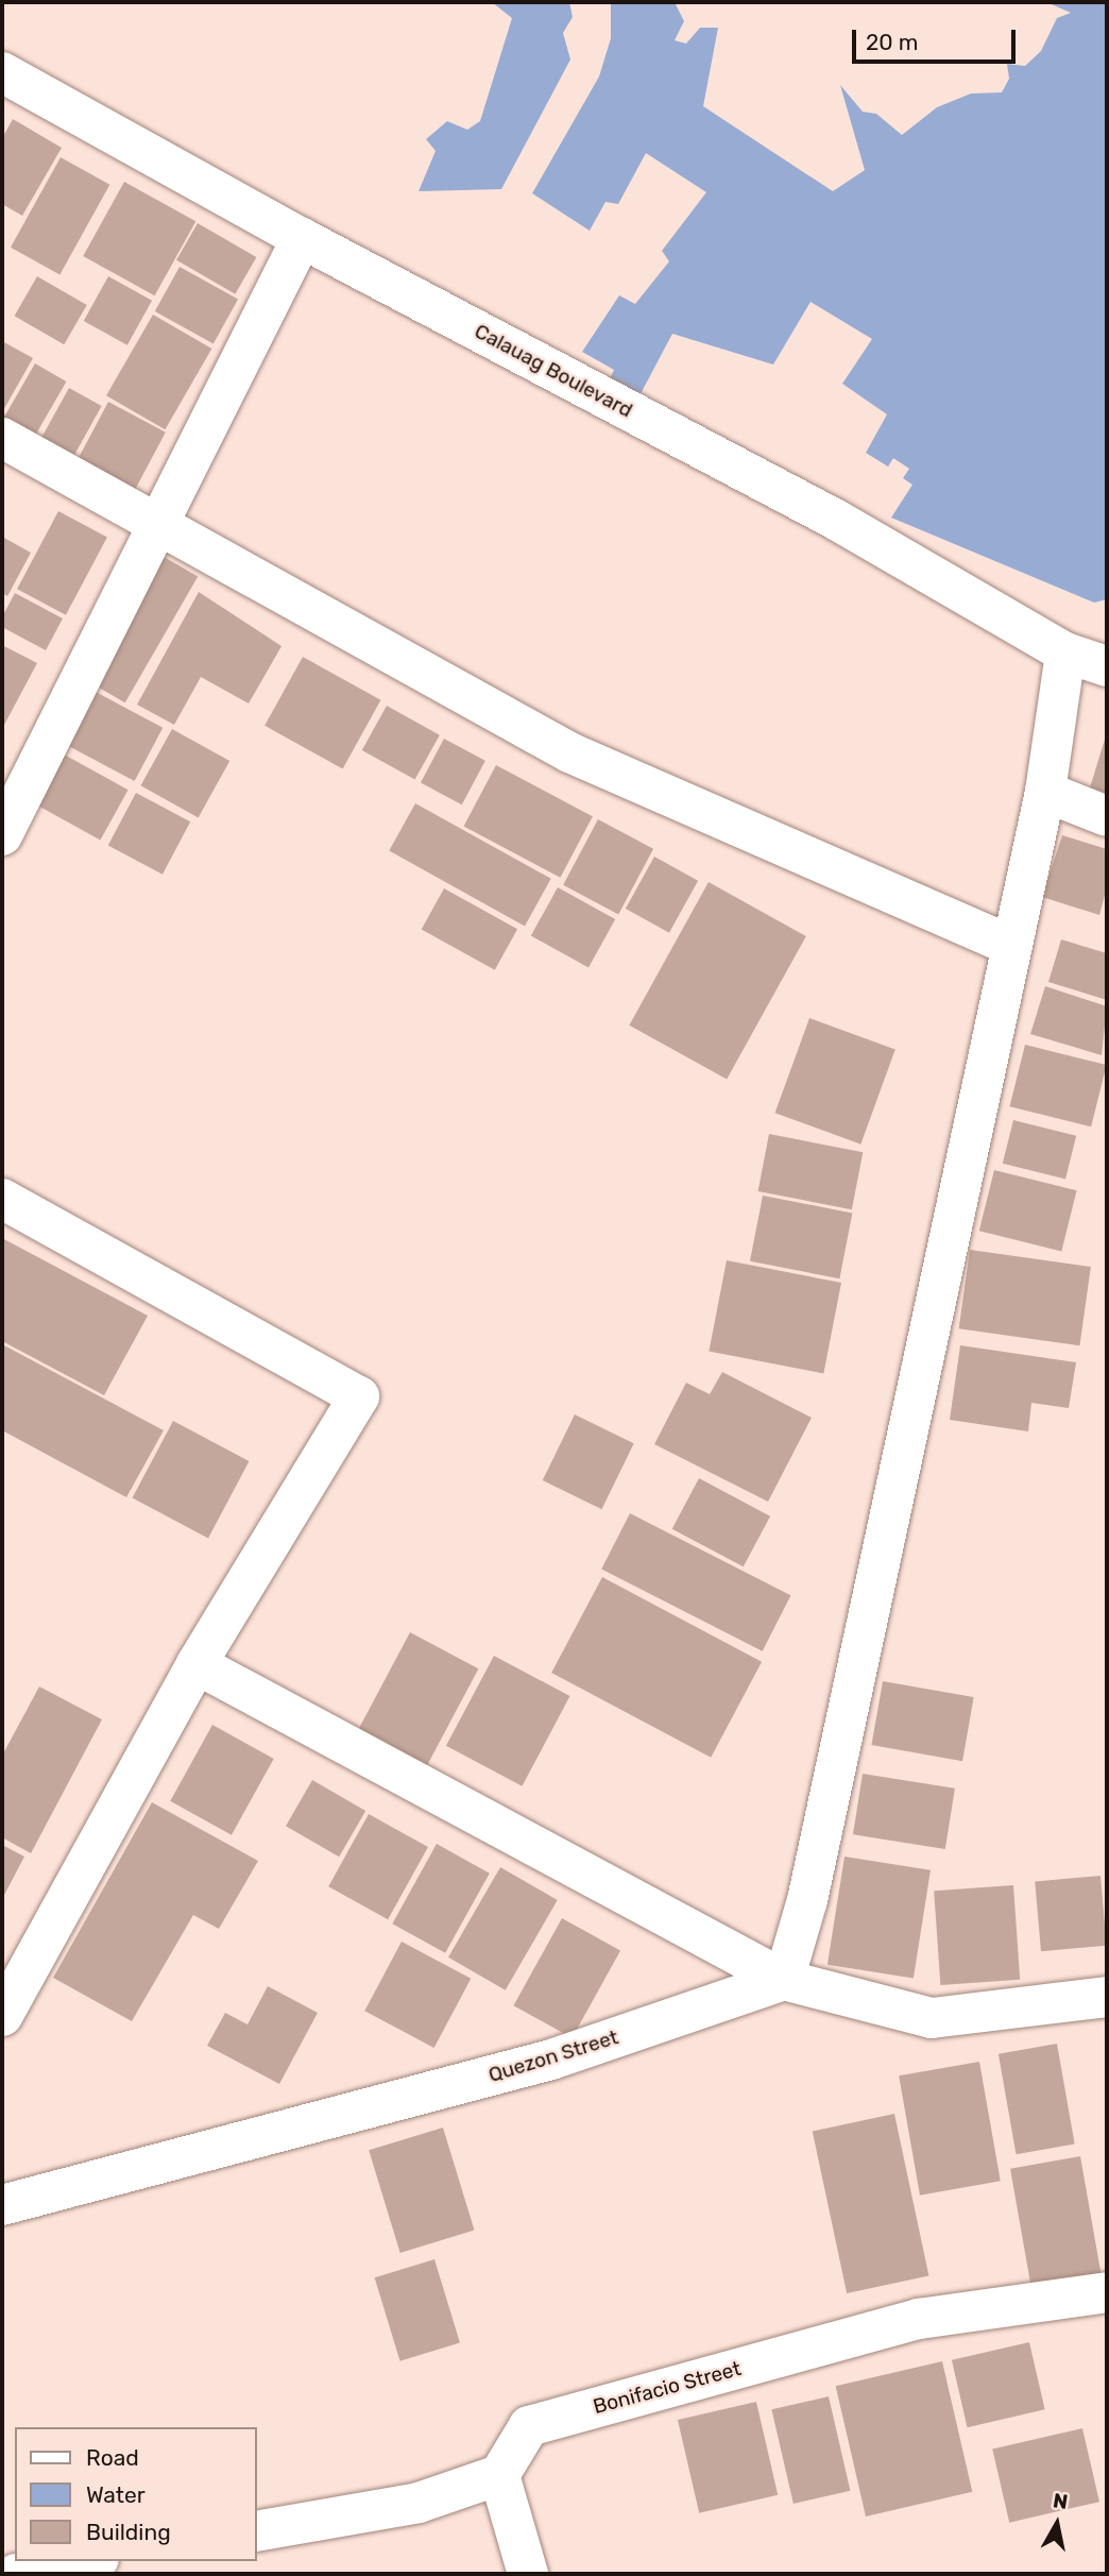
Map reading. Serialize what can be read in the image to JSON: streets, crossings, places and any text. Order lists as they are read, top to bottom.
{
  "streets": {
    "street": ["Calauag Boulevard", "Quezon Street", "Bonifacio Street"]
  },
  "legend": ["Road", "Water", "Building"],
  "scale_bar": "20 m",
  "north": "top"
}
